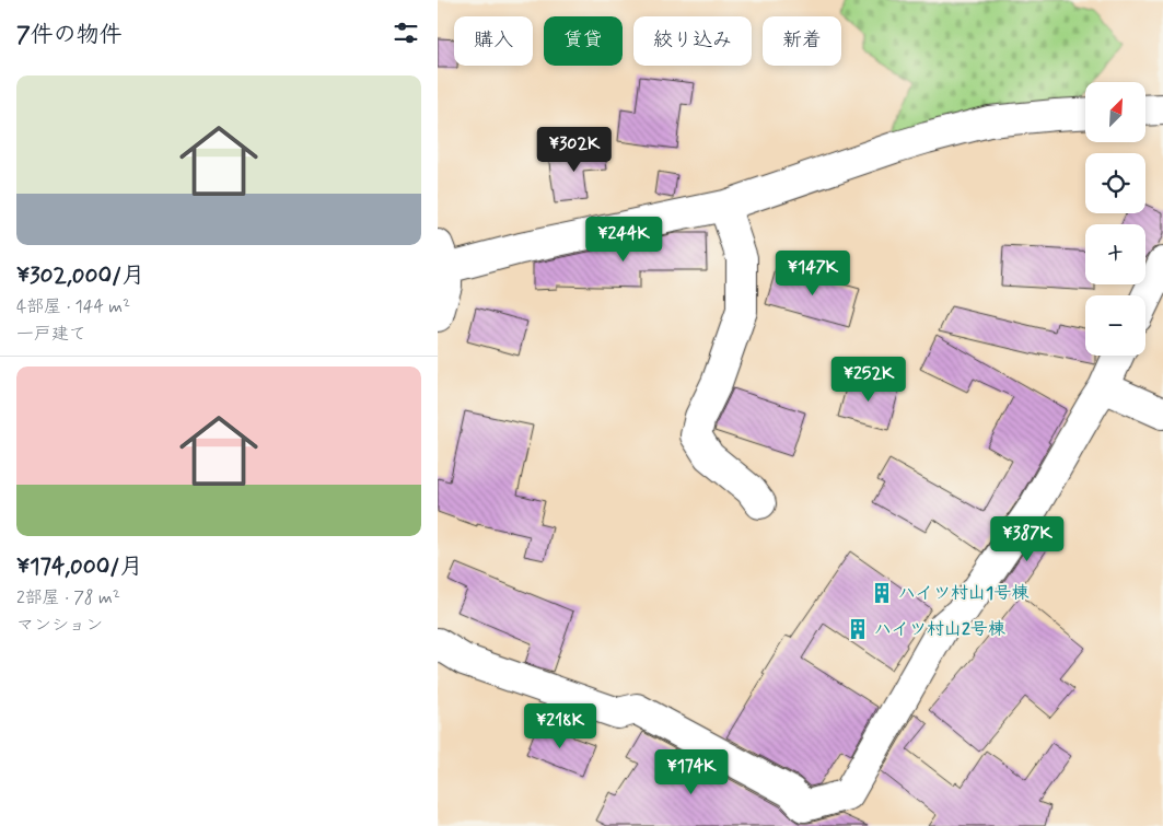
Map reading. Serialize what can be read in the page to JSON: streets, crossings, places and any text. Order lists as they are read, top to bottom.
{
  "places": {
    "building": ["ハイツ村山1号棟", "ハイツ村山2号棟"]
  },
  "north": "top right",
  "page": {
    "heading": "7件の物件",
    "chip": [
      "購入",
      "賃貸",
      "絞り込み",
      "新着"
    ],
    "list": [
      {
        "name": "¥302,000/月",
        "note": "4部屋 · 144 m² · 一戸建て"
      },
      {
        "name": "¥174,000/月",
        "note": "2部屋 · 78 m² · マンション"
      }
    ],
    "map_buttons": ["+", "−"],
    "price": [
      "¥302K",
      "¥244K",
      "¥147K",
      "¥252K",
      "¥387K",
      "¥218K",
      "¥174K"
    ]
  }
}
